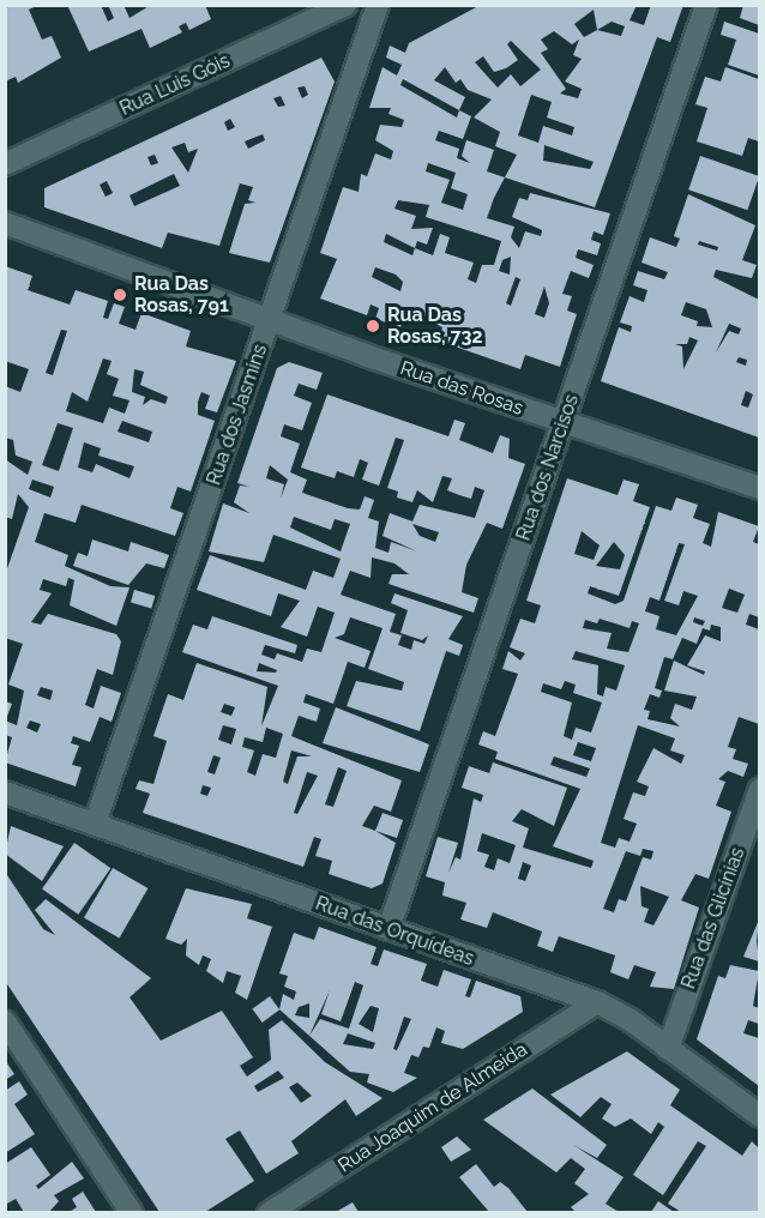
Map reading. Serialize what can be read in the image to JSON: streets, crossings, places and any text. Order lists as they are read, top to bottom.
{
  "streets": {
    "street": [
      "Rua Luis Góis",
      "Rua das Rosas",
      "Rua dos Jasmins",
      "Rua dos Narcisos",
      "Rua das Glicínias",
      "Rua das Orquídeas",
      "Rua Joaquim de Almeida"
    ]
  },
  "crossings": [
    ["Rua das Rosas", "Rua dos Jasmins"],
    ["Rua das Rosas", "Rua dos Narcisos"],
    ["Rua dos Jasmins", "Rua das Orquídeas"],
    ["Rua dos Narcisos", "Rua das Orquídeas"],
    ["Rua das Glicínias", "Rua das Orquídeas"],
    ["Rua das Orquídeas", "Rua Joaquim de Almeida"]
  ],
  "places": ["Rua Das Rosas, 791", "Rua Das Rosas, 732"]
}
